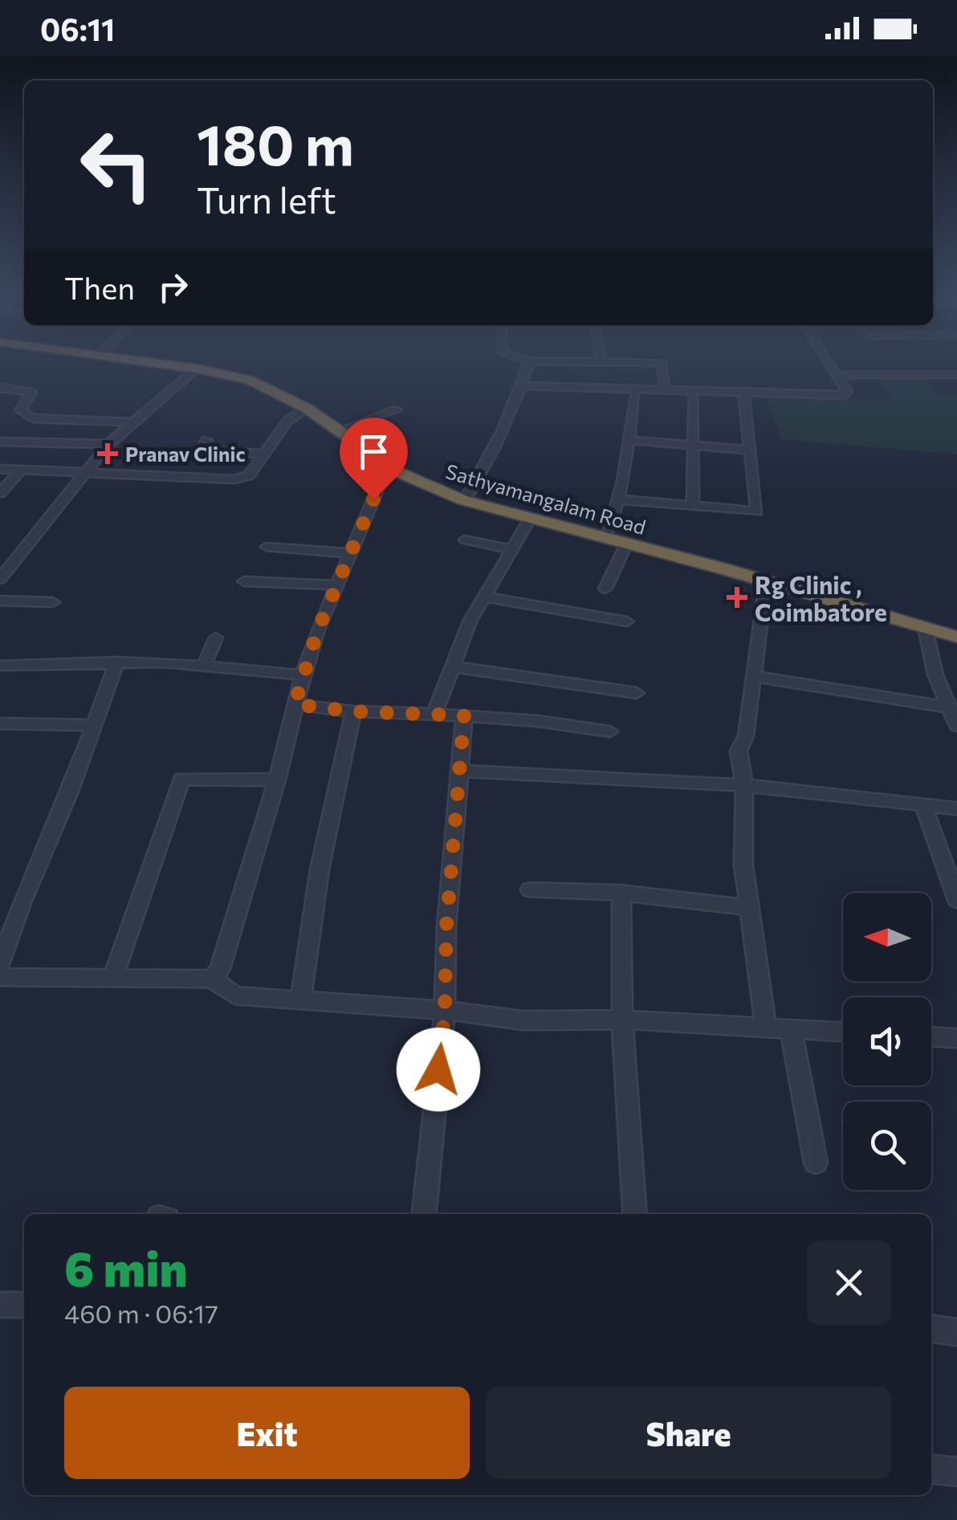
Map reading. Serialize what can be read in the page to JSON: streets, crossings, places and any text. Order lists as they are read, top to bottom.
{
  "streets": {
    "highway": ["Sathyamangalam Road"]
  },
  "places": {
    "health": ["Pranav Clinic", "Rg Clinic , Coimbatore"]
  },
  "north": "left",
  "page": {
    "status": "06:11",
    "turn": ["180 m", "Turn left"],
    "then": "Then",
    "heading": ["6 min", "460 m · 06:17"],
    "buttons": ["Exit", "Share"]
  }
}
